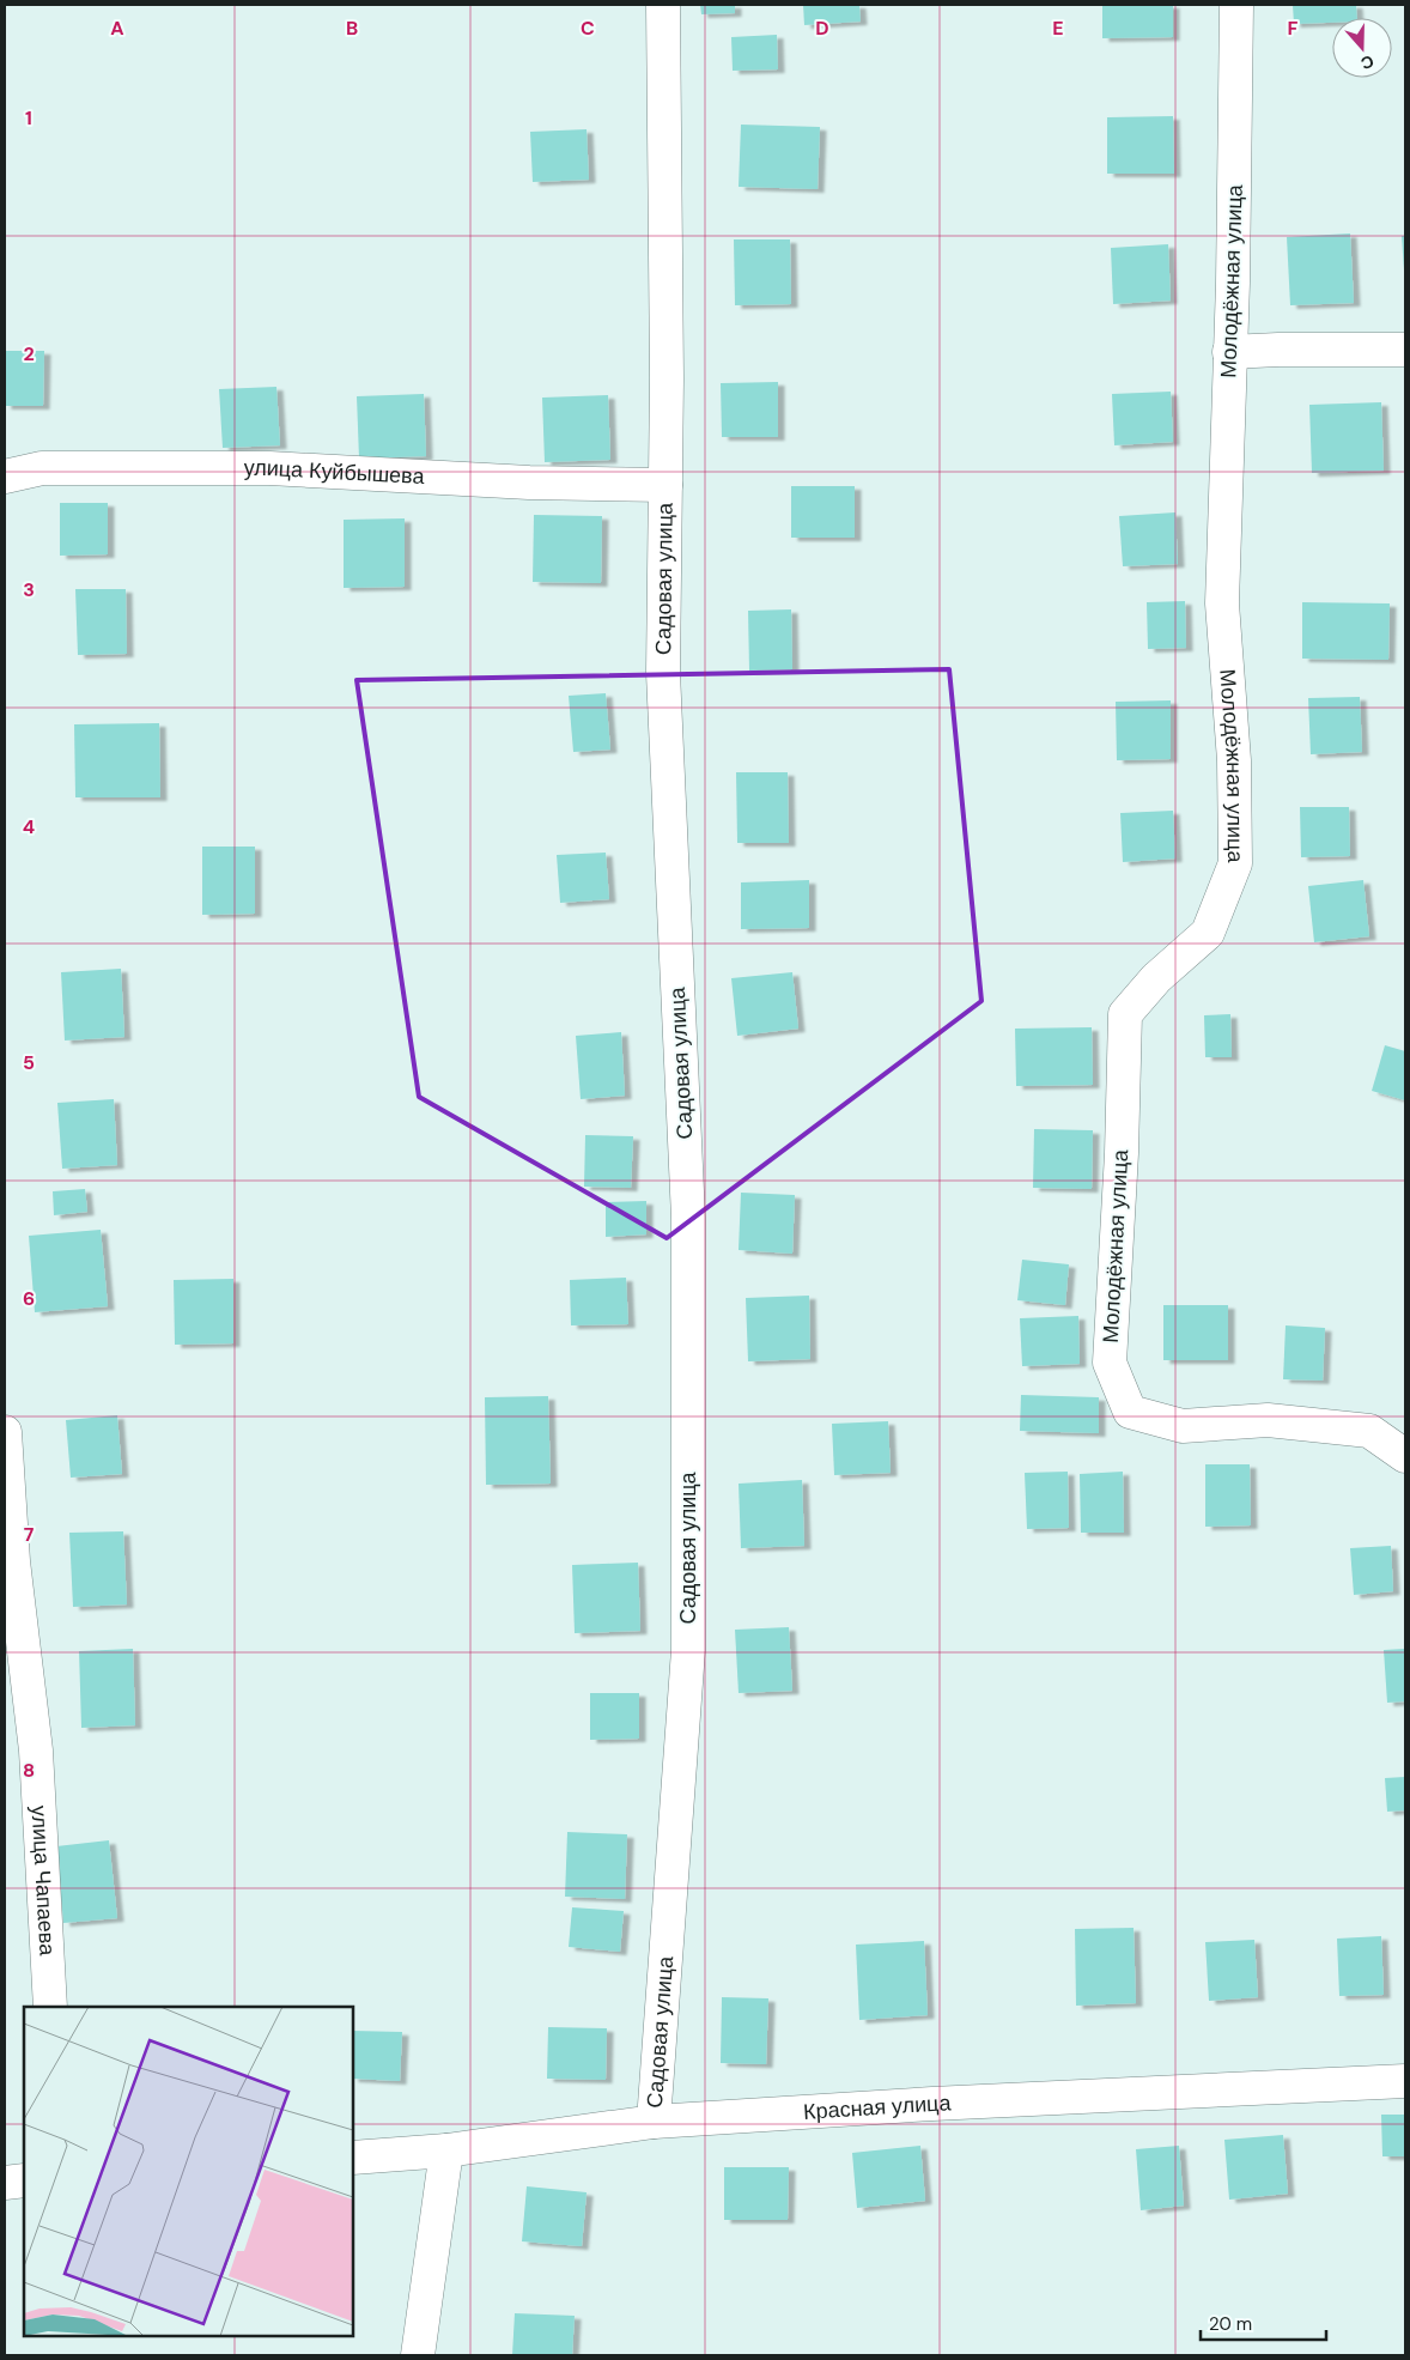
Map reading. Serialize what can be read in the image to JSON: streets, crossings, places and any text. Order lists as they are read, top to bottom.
{
  "streets": {
    "street": [
      "Молодёжная улица",
      "улица Куйбышева",
      "Садовая улица",
      "улица Чапаева",
      "Красная улица"
    ]
  },
  "crossings": [
    ["улица Куйбышева", "Садовая улица"],
    ["Садовая улица", "Красная улица"]
  ],
  "scale_bar": "20 m",
  "north": "bottom",
  "grid": {
    "columns": [
      "A",
      "B",
      "C",
      "D",
      "E",
      "F"
    ],
    "rows": [
      "1",
      "2",
      "3",
      "4",
      "5",
      "6",
      "7",
      "8"
    ]
  }
}
